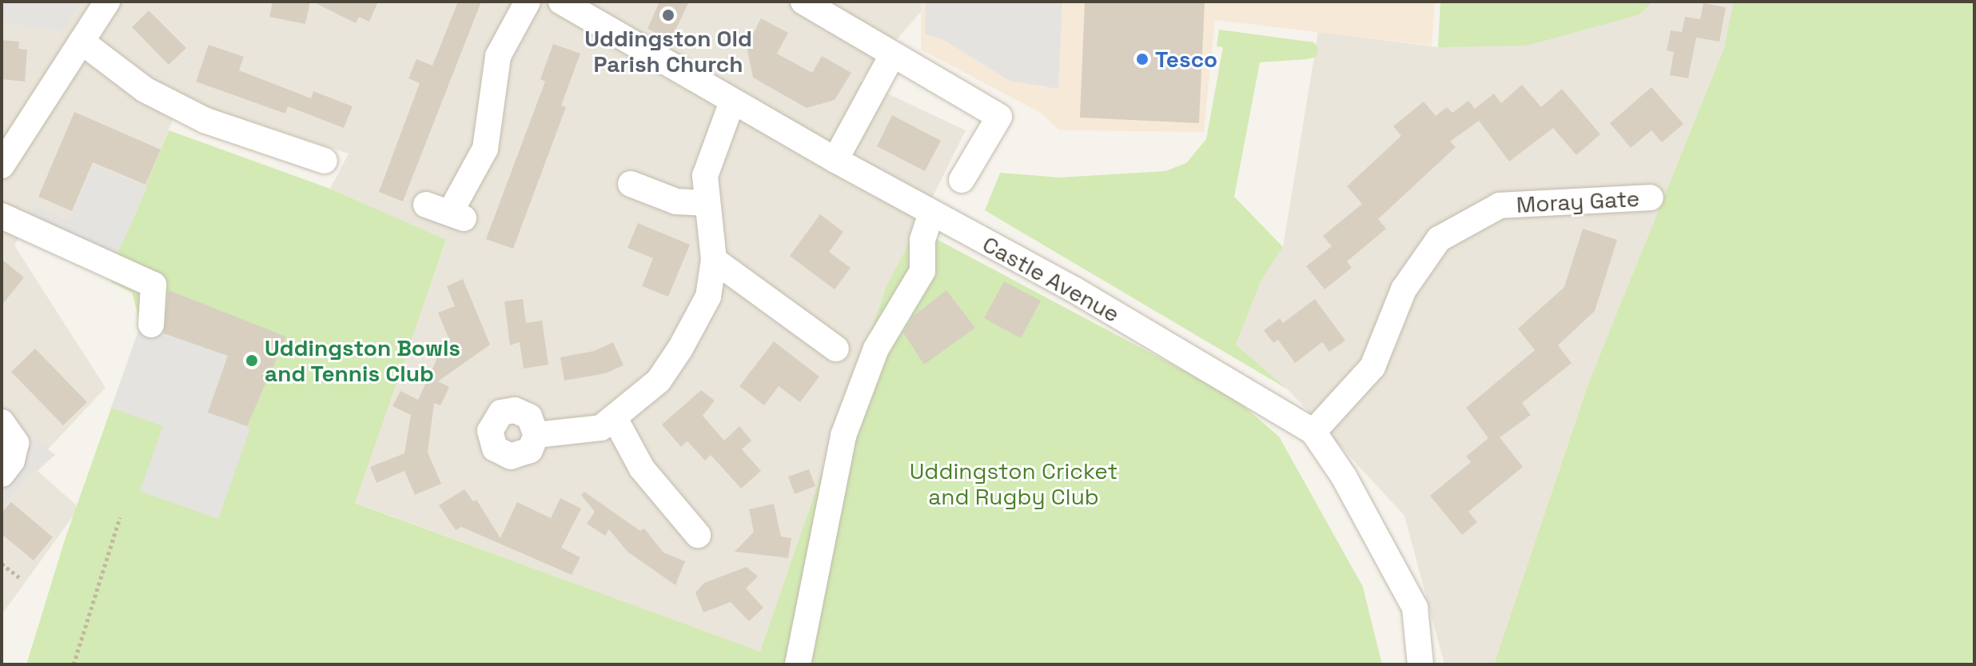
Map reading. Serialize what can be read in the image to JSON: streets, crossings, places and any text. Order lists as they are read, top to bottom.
{
  "streets": {
    "street": ["Moray Gate", "Castle Avenue"]
  },
  "crossings": [
    ["Moray Gate", "Castle Avenue"]
  ],
  "parks": ["Uddingston Cricket and Rugby Club"],
  "places": ["Uddingston Old Parish Church", "Tesco", "Uddingston Bowls and Tennis Club"]
}
